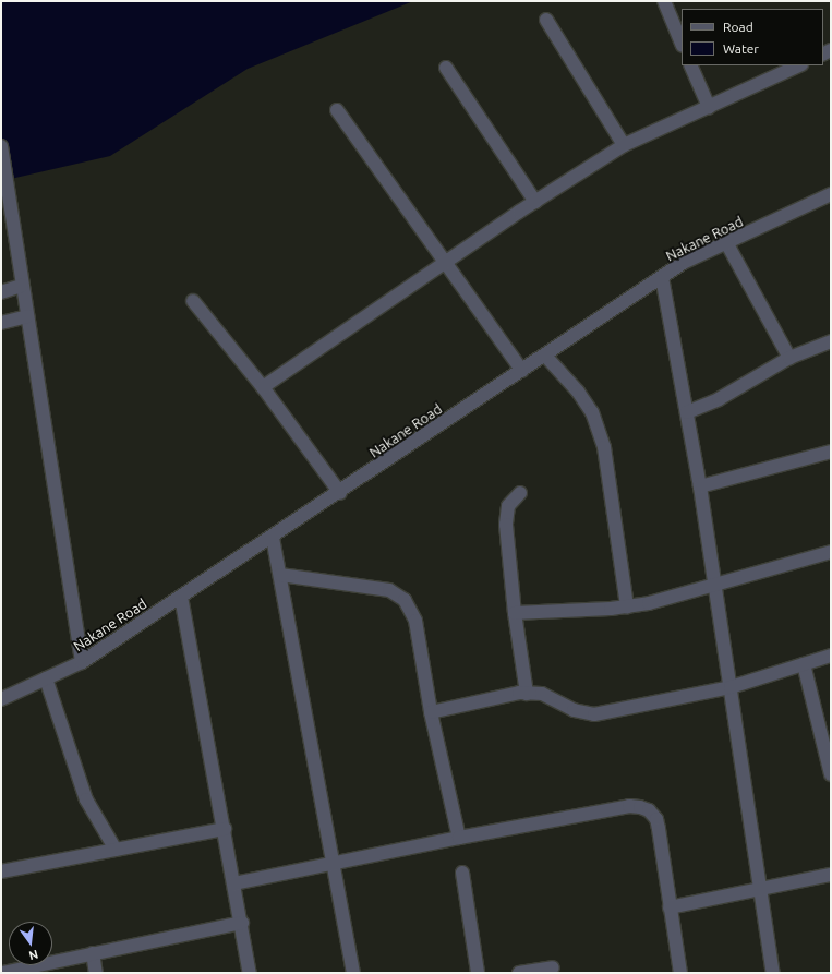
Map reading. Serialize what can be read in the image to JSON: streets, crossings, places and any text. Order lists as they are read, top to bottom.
{
  "streets": {
    "street": ["Nakane Road"]
  },
  "legend": ["Road", "Water"],
  "north": "bottom"
}
